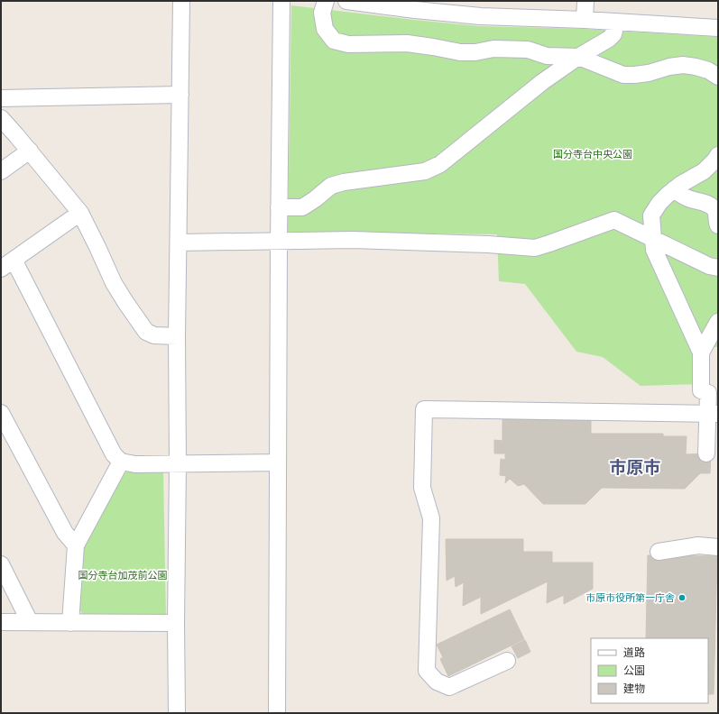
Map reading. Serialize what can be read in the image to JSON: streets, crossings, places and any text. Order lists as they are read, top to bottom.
{
  "districts": ["市原市"],
  "parks": ["国分寺台中央公園", "国分寺台加茂前公園"],
  "places": ["市原市役所第一庁舎"],
  "legend": ["道路", "公園", "建物"]
}
